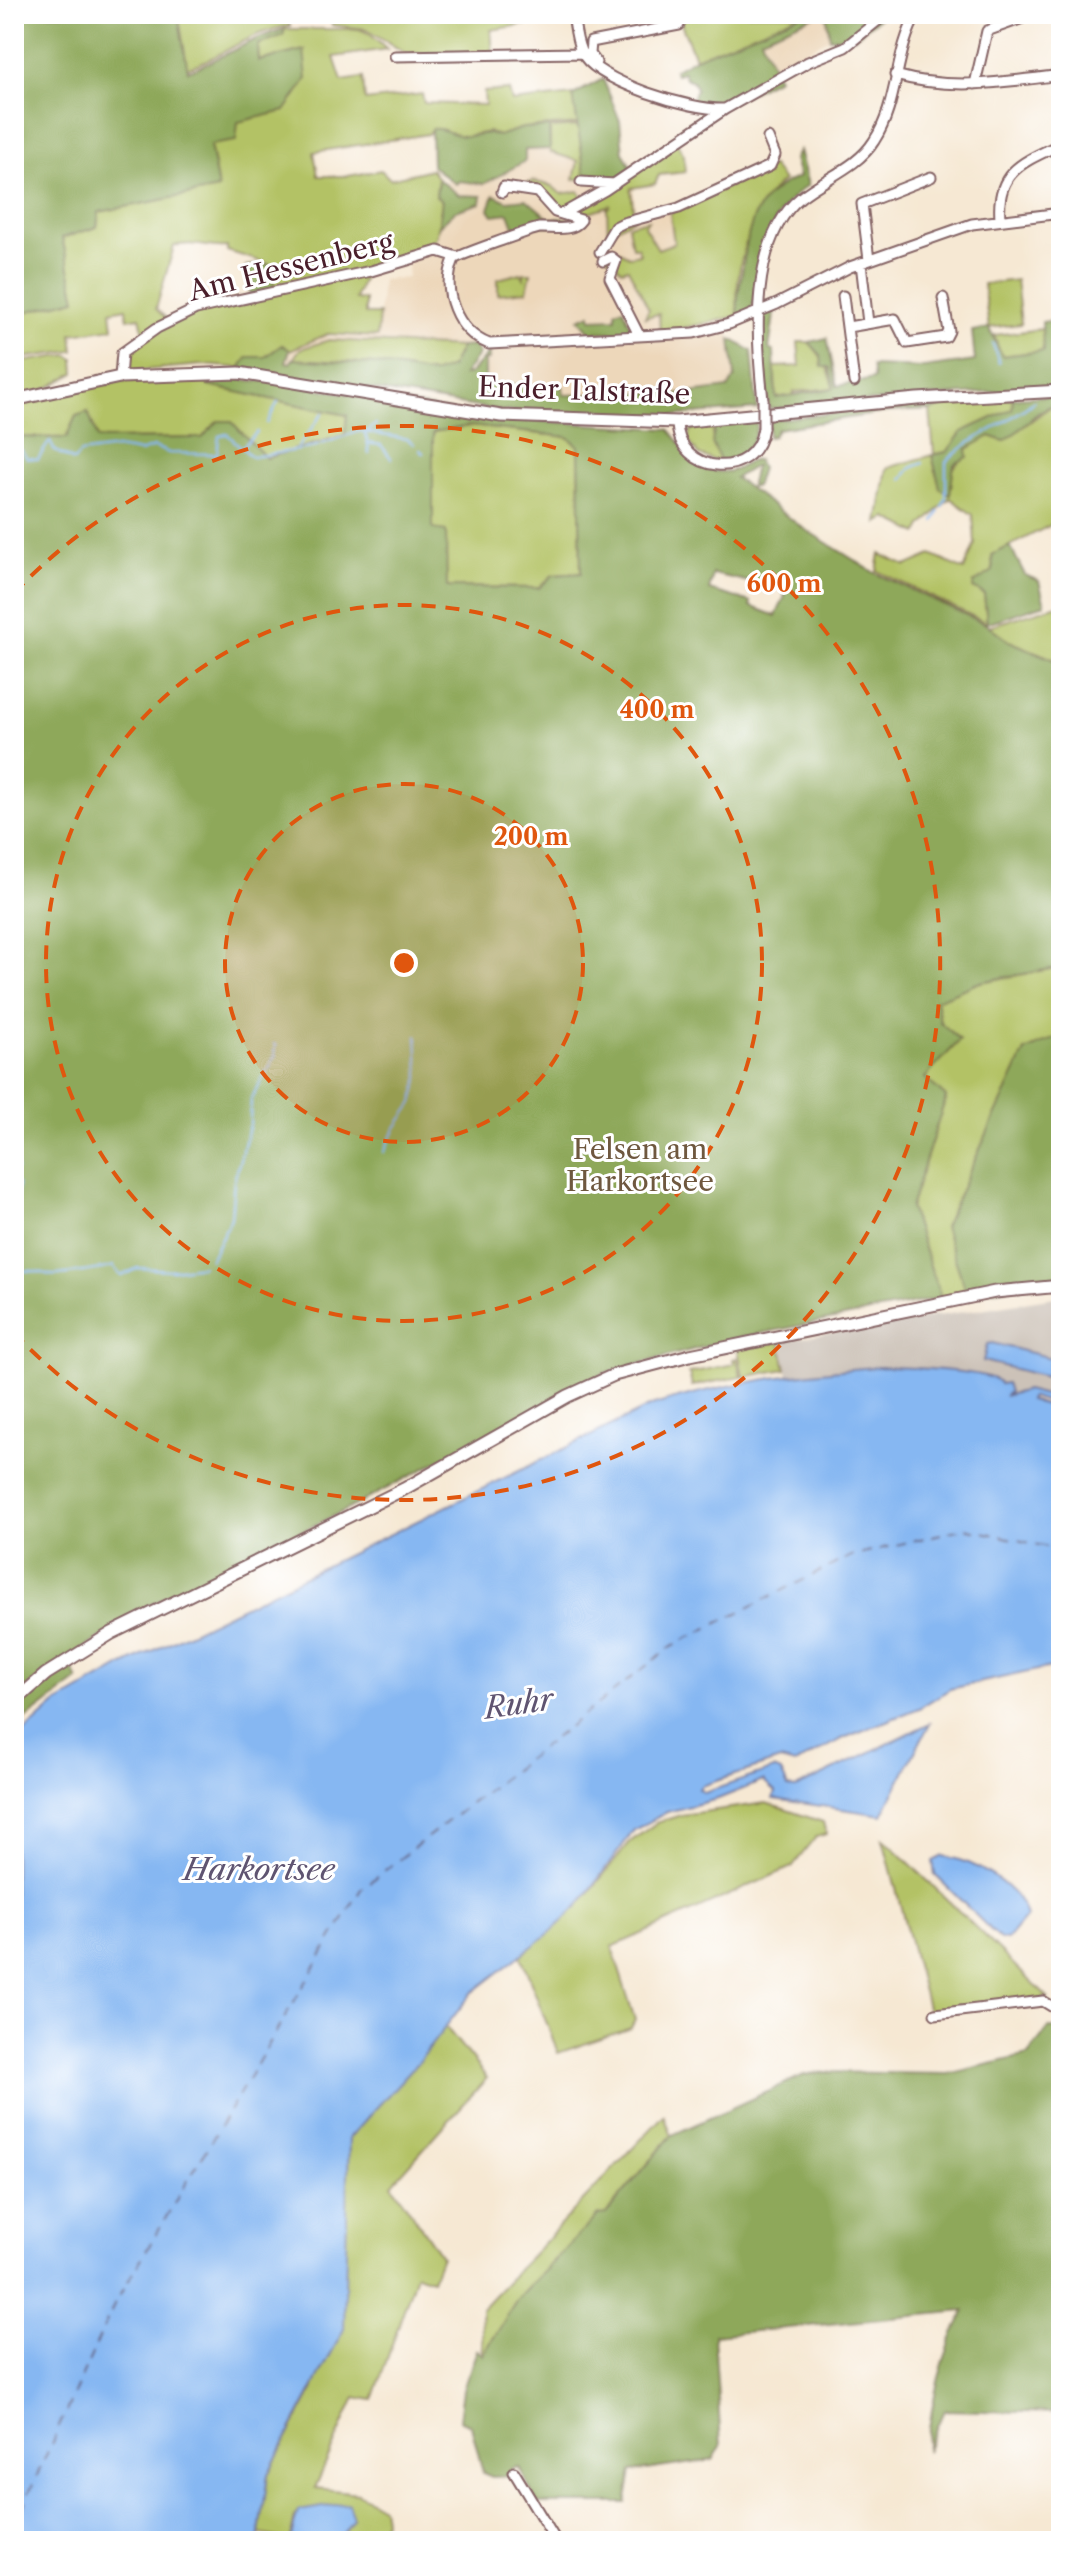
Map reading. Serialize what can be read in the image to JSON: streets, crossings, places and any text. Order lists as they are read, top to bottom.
{
  "streets": {
    "main road": ["Ender Talstraße"],
    "street": ["Am Hessenberg"]
  },
  "crossings": [
    ["Am Hessenberg", "Ender Talstraße"]
  ],
  "water": ["Ruhr", "Harkortsee"],
  "parks": ["Felsen am Harkortsee"],
  "rings": ["600 m", "400 m", "200 m"]
}
